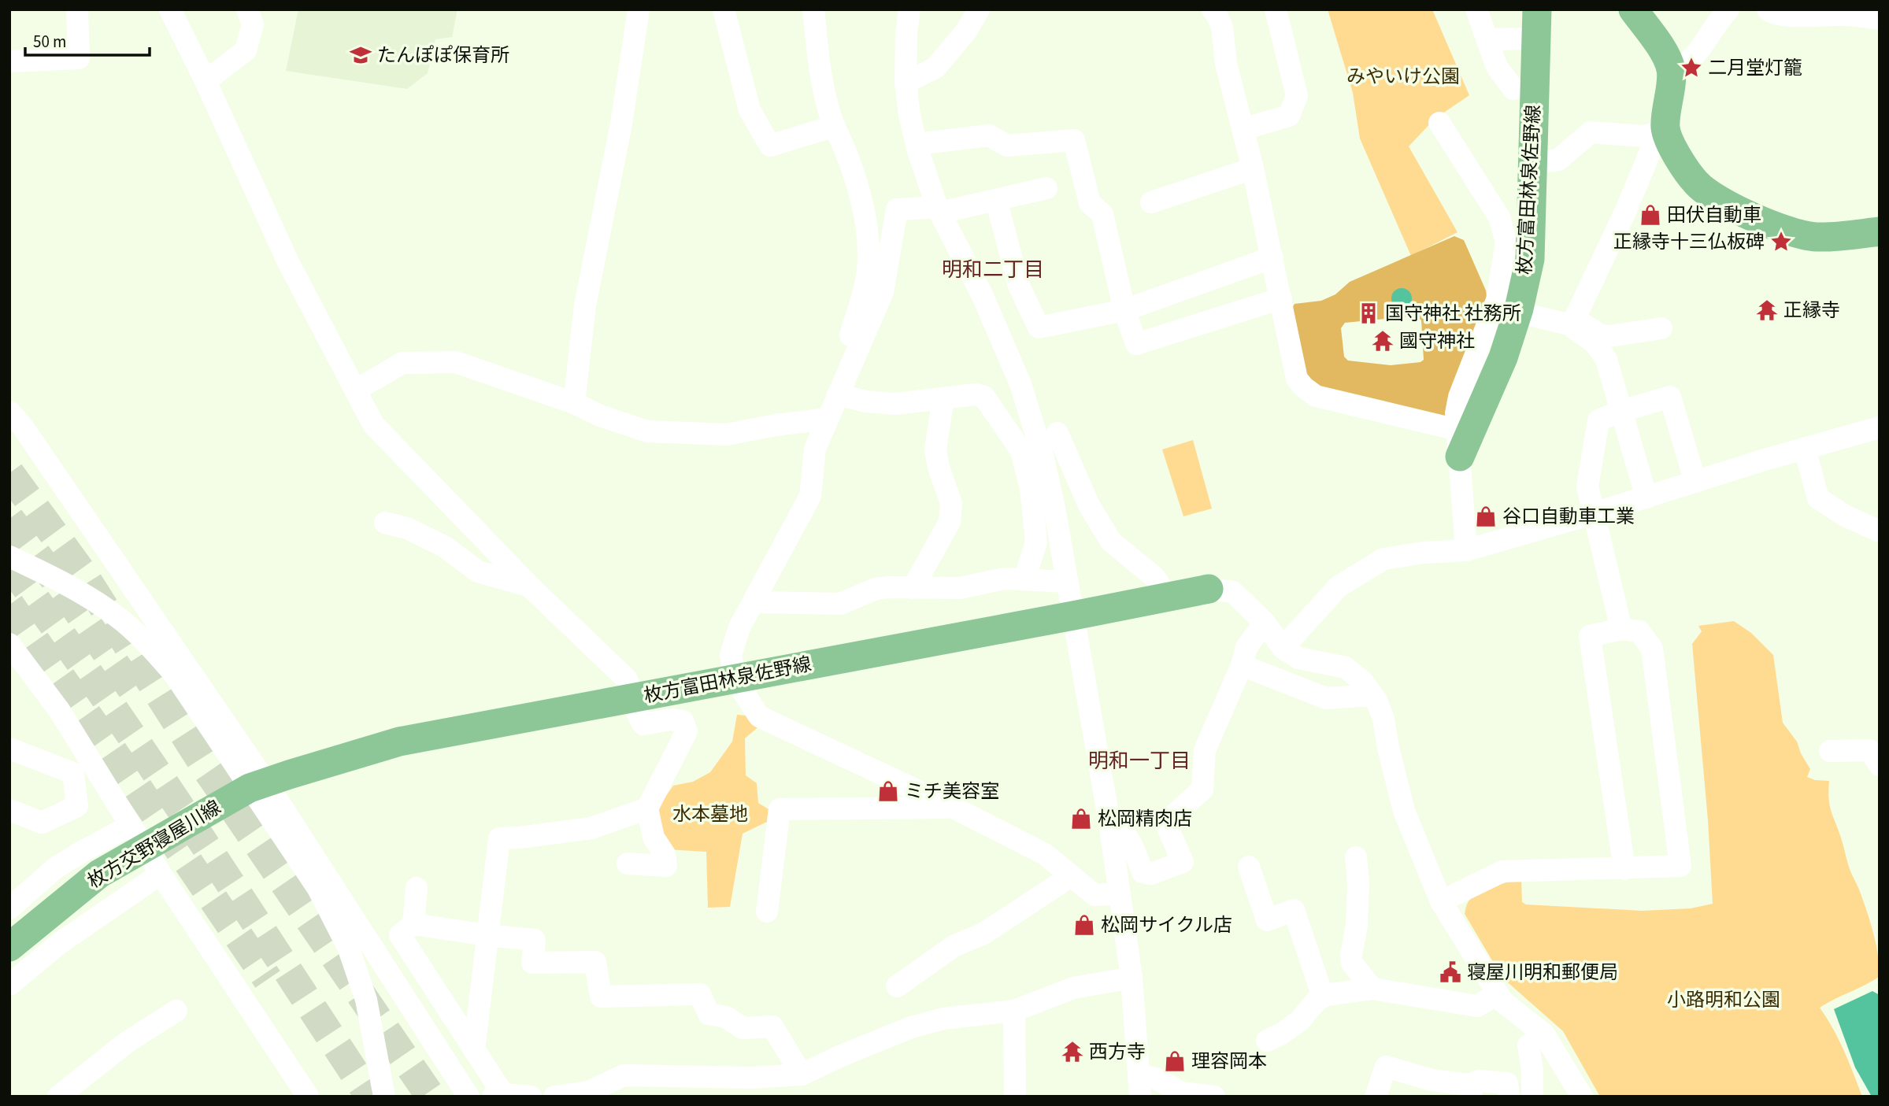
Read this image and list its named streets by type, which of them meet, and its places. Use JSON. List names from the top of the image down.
{
  "streets": {
    "main road": ["枚方富田林泉佐野線", "枚方交野寝屋川線"]
  },
  "crossings": [
    ["枚方富田林泉佐野線", "枚方交野寝屋川線"]
  ],
  "districts": ["明和二丁目", "明和一丁目"],
  "parks": ["みやいけ公園", "水本墓地", "小路明和公園"],
  "places": {
    "school or university": ["たんぽぽ保育所"],
    "place": ["二月堂灯籠", "正縁寺十三仏板碑"],
    "shop": [
      "田伏自動車",
      "谷口自動車工業",
      "ミチ美容室",
      "松岡精肉店",
      "松岡サイクル店",
      "理容岡本"
    ],
    "temple": ["正縁寺", "國守神社", "西方寺"],
    "building": ["国守神社 社務所"],
    "public building": ["寝屋川明和郵便局"]
  },
  "scale_bar": "50 m"
}
